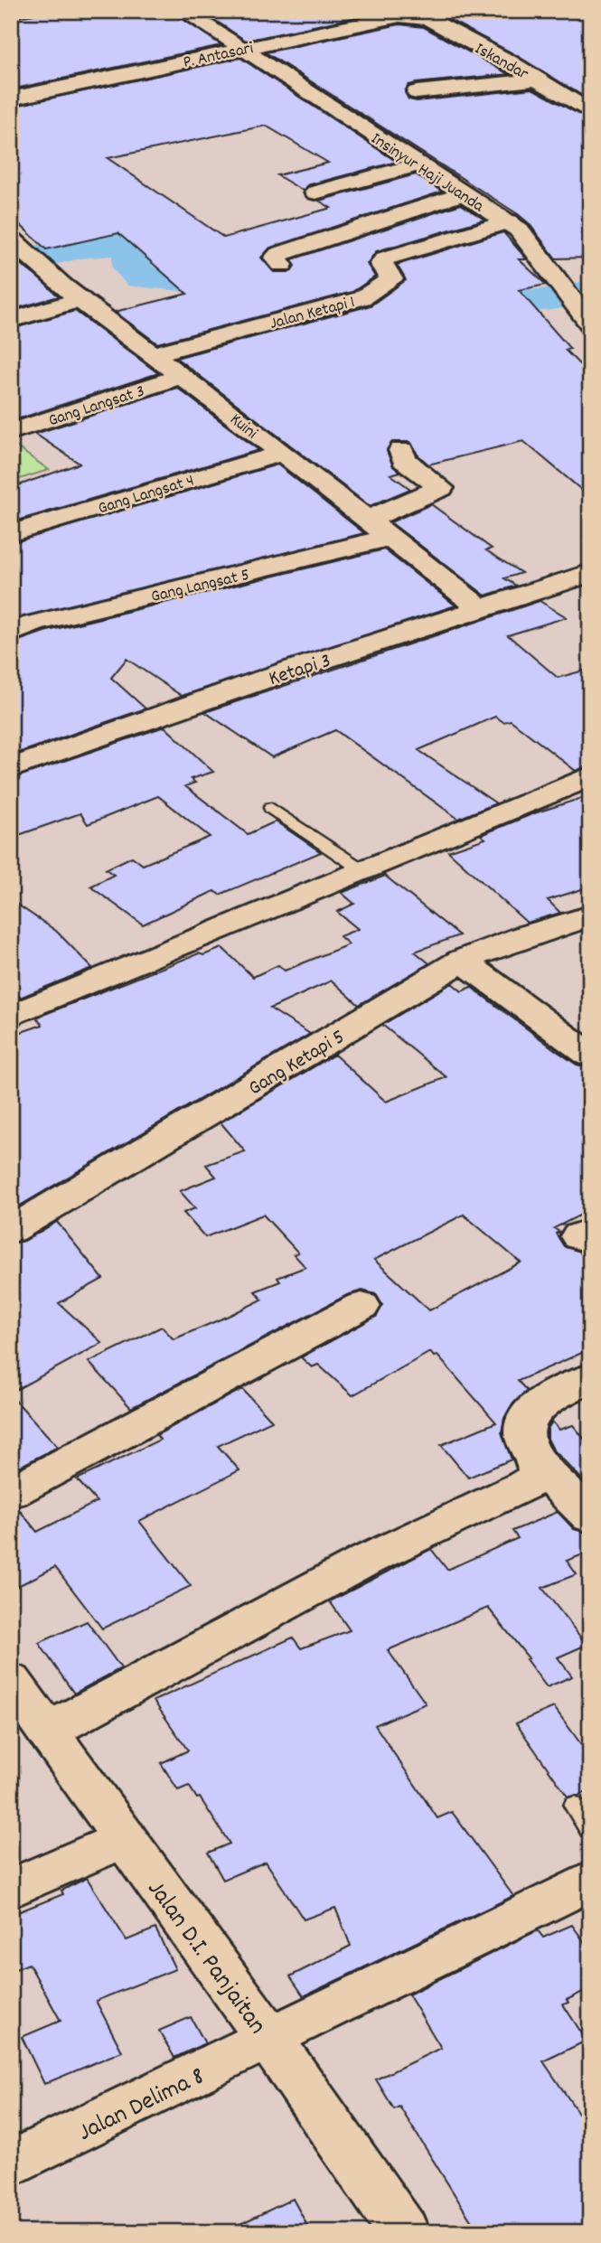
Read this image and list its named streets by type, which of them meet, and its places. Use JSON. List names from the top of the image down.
{
  "streets": {
    "street": [
      "P. Antasari",
      "Iskandar",
      "Insinyur Haji Juanda",
      "Jalan Ketapi 1",
      "Gang Langsat 3",
      "Kuini",
      "Gang Langsat 4",
      "Gang Langsat 5",
      "Ketapi 3",
      "Gang Ketapi 5",
      "Jalan D.I. Panjaitan",
      "Jalan Delima 8"
    ]
  },
  "crossings": [
    ["P. Antasari", "Iskandar"],
    ["P. Antasari", "Insinyur Haji Juanda"],
    ["Insinyur Haji Juanda", "Jalan Ketapi 1"],
    ["Jalan Ketapi 1", "Kuini"],
    ["Gang Langsat 3", "Kuini"],
    ["Kuini", "Gang Langsat 4"],
    ["Kuini", "Gang Langsat 5"],
    ["Kuini", "Ketapi 3"],
    ["Jalan D.I. Panjaitan", "Jalan Delima 8"]
  ]
}
